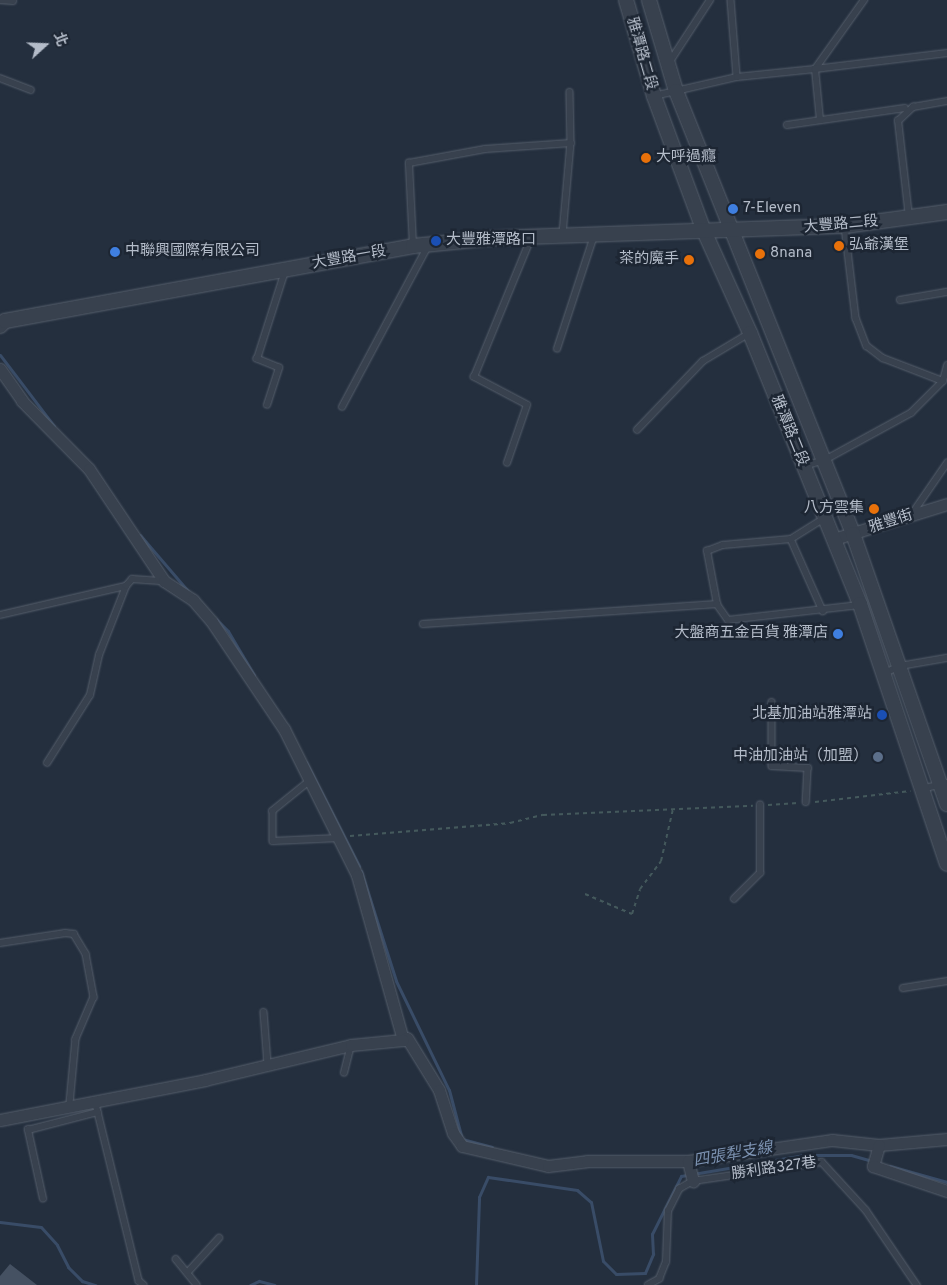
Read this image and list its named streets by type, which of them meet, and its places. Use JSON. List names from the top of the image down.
{
  "streets": {
    "street": [
      "雅潭路二段",
      "大豐路二段",
      "大豐路一段",
      "雅豐街"
    ],
    "lane": ["勝利路327巷"]
  },
  "crossings": [
    ["雅潭路二段", "大豐路二段"],
    ["雅潭路二段", "大豐路一段"],
    ["雅潭路二段", "雅豐街"],
    ["大豐路二段", "大豐路一段"]
  ],
  "water": ["四張犁支線"],
  "places": [
    "大呼過癮",
    "7-Eleven",
    "大豐雅潭路口",
    "弘爺漢堡",
    "中聯興國際有限公司",
    "8nana",
    "茶的魔手",
    "八方雲集",
    "大盤商五金百貨 雅潭店",
    "北基加油站雅潭站",
    "中油加油站（加盟）"
  ],
  "north": "right"
}
